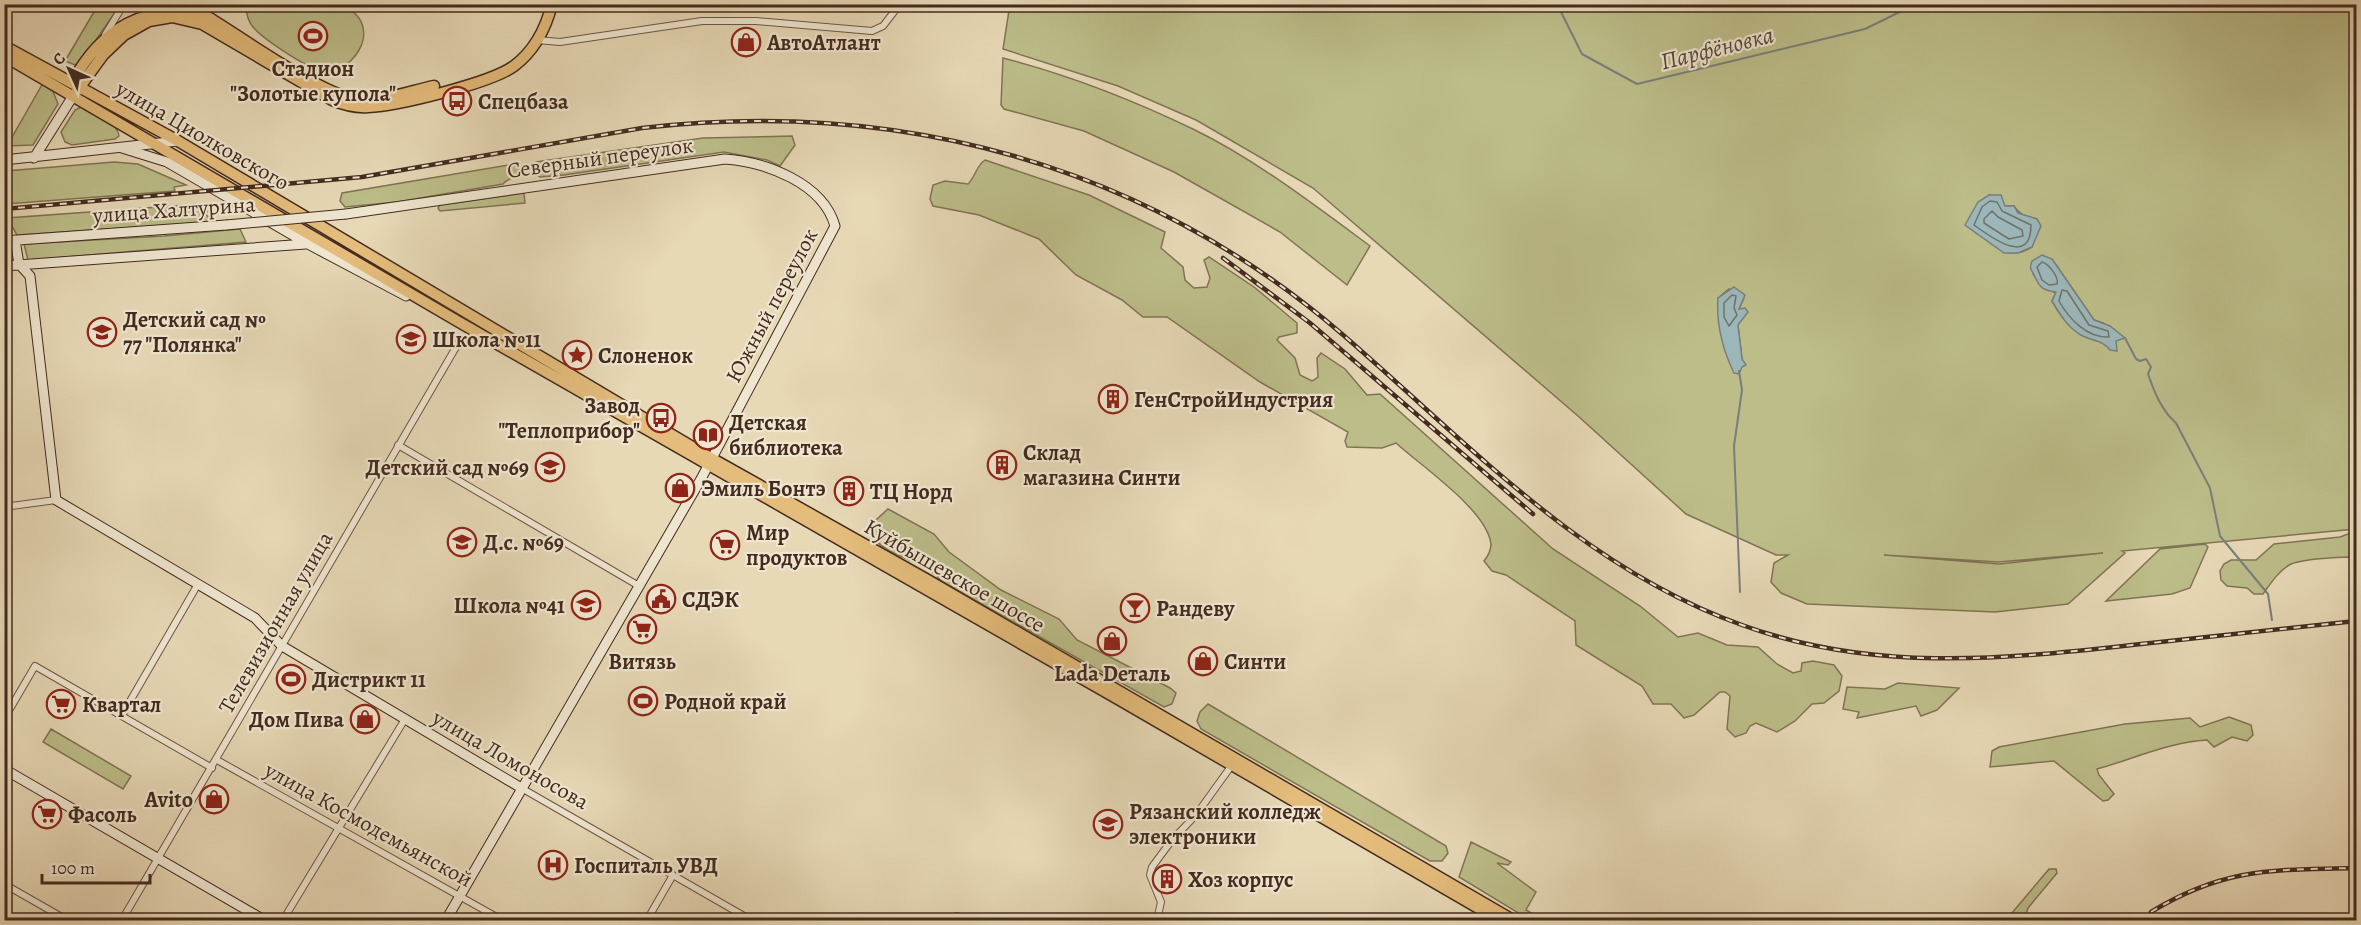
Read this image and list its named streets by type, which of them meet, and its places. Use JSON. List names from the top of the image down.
{
  "streets": {
    "main road": ["улица Циолковского", "Куйбышевское шоссе"],
    "street": [
      "Северный переулок",
      "улица Халтурина",
      "Южный переулок",
      "Телевизионная улица",
      "улица Ломоносова",
      "улица Космодемьянской"
    ]
  },
  "crossings": [
    ["улица Циолковского", "Куйбышевское шоссе"],
    ["Северный переулок", "улица Халтурина"],
    ["Северный переулок", "Южный переулок"],
    ["улица Халтурина", "Куйбышевское шоссе"],
    ["Южный переулок", "Куйбышевское шоссе"],
    ["Южный переулок", "улица Ломоносова"],
    ["Южный переулок", "улица Космодемьянской"],
    ["Телевизионная улица", "улица Ломоносова"],
    ["Телевизионная улица", "улица Космодемьянской"]
  ],
  "water": ["Парфёновка"],
  "places": {
    "sports": ["Стадион \"Золотые купола\"", "Дистрикт 11", "Родной край"],
    "shop": [
      "АвтоАтлант",
      "Эмиль Бонтэ",
      "Lada Dеталь",
      "Синти",
      "Дом Пива",
      "Avito"
    ],
    "bus stop": ["Спецбаза", "Завод \"Теплоприбор\""],
    "school or university": [
      "Детский сад № 77 \"Полянка\"",
      "Школа №11",
      "Детский сад №69",
      "Д.с. №69",
      "Школа №41",
      "Рязанский колледж электроники"
    ],
    "place": ["Слоненок"],
    "building": [
      "ГенСтройИндустрия",
      "Склад магазина Синти",
      "ТЦ Норд",
      "Хоз корпус"
    ],
    "library": ["Детская библиотека"],
    "supermarket": [
      "Мир продуктов",
      "Витязь",
      "Квартал",
      "Фасоль"
    ],
    "public building": ["СДЭК"],
    "bar": ["Рандеву"],
    "hospital": ["Госпиталь УВД"]
  },
  "scale_bar": "100 m",
  "north": "top left"
}
